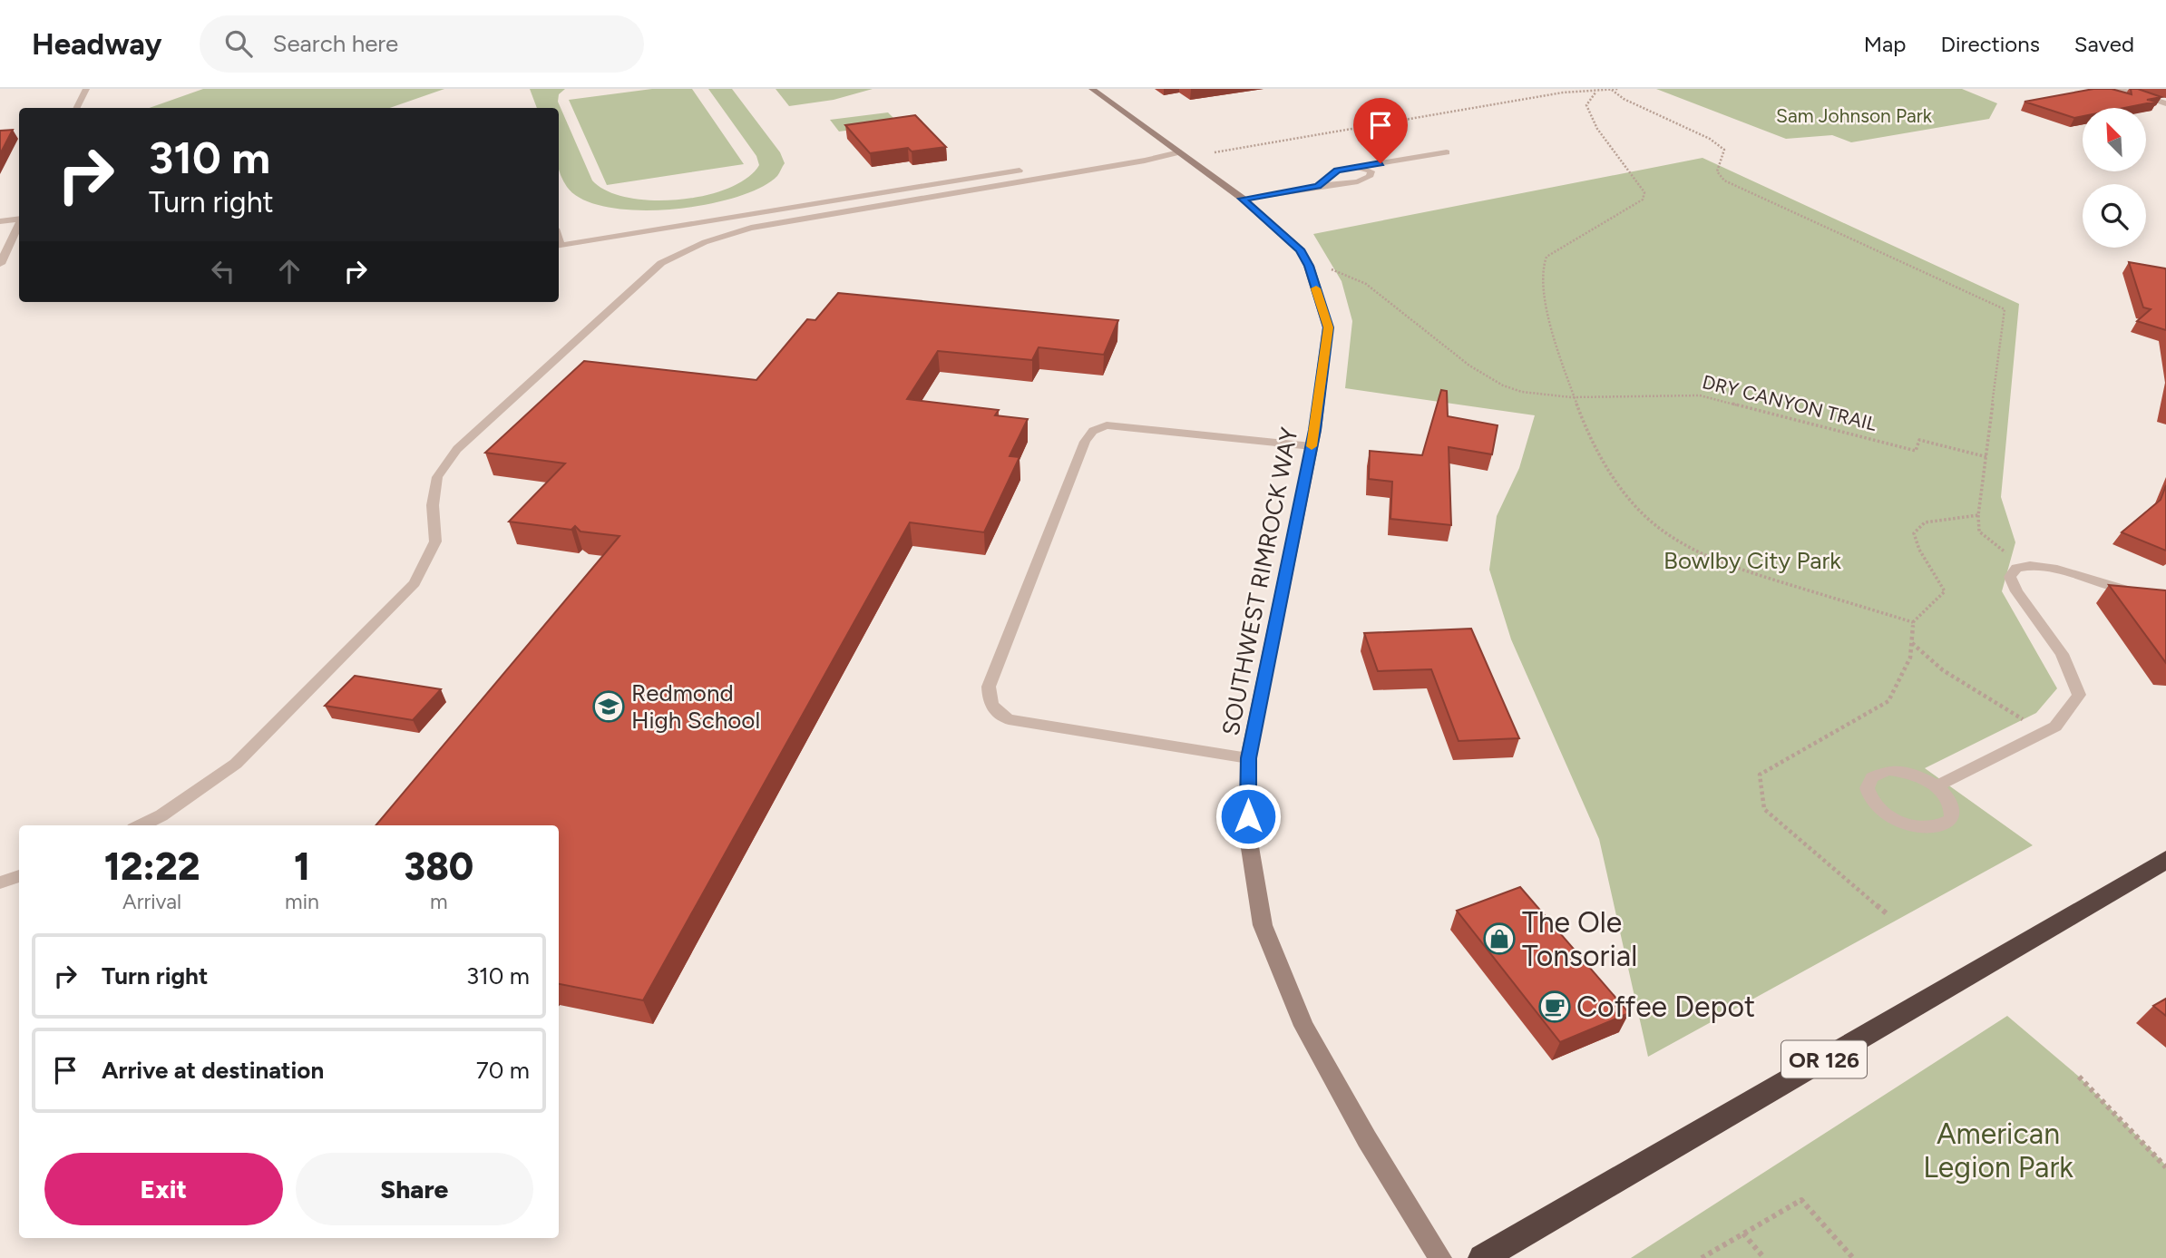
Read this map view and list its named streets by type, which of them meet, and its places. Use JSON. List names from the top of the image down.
{
  "streets": {
    "highway": ["OR 126"],
    "main road": ["SOUTHWEST RIMROCK WAY"],
    "path": ["DRY CANYON TRAIL"]
  },
  "crossings": [
    ["DRY CANYON TRAIL", "SOUTHWEST RIMROCK WAY"]
  ],
  "parks": ["Sam Johnson Park", "Bowlby City Park", "American Legion Park"],
  "places": {
    "school or university": ["Redmond High School"],
    "shop": ["The Ole Tonsorial"],
    "cafe": ["Coffee Depot"]
  },
  "north": "top left",
  "page": {
    "header": "Headway",
    "search": "Search here",
    "nav": ["Map", "Directions", "Saved"],
    "turn": ["310 m", "Turn right"],
    "eta": [
      "12:22",
      "Arrival",
      "1",
      "min",
      "380",
      "m"
    ],
    "list": [
      {
        "name": "Turn right",
        "value": "310 m"
      },
      {
        "name": "Arrive at destination",
        "value": "70 m"
      }
    ],
    "buttons": ["Exit", "Share"]
  }
}
